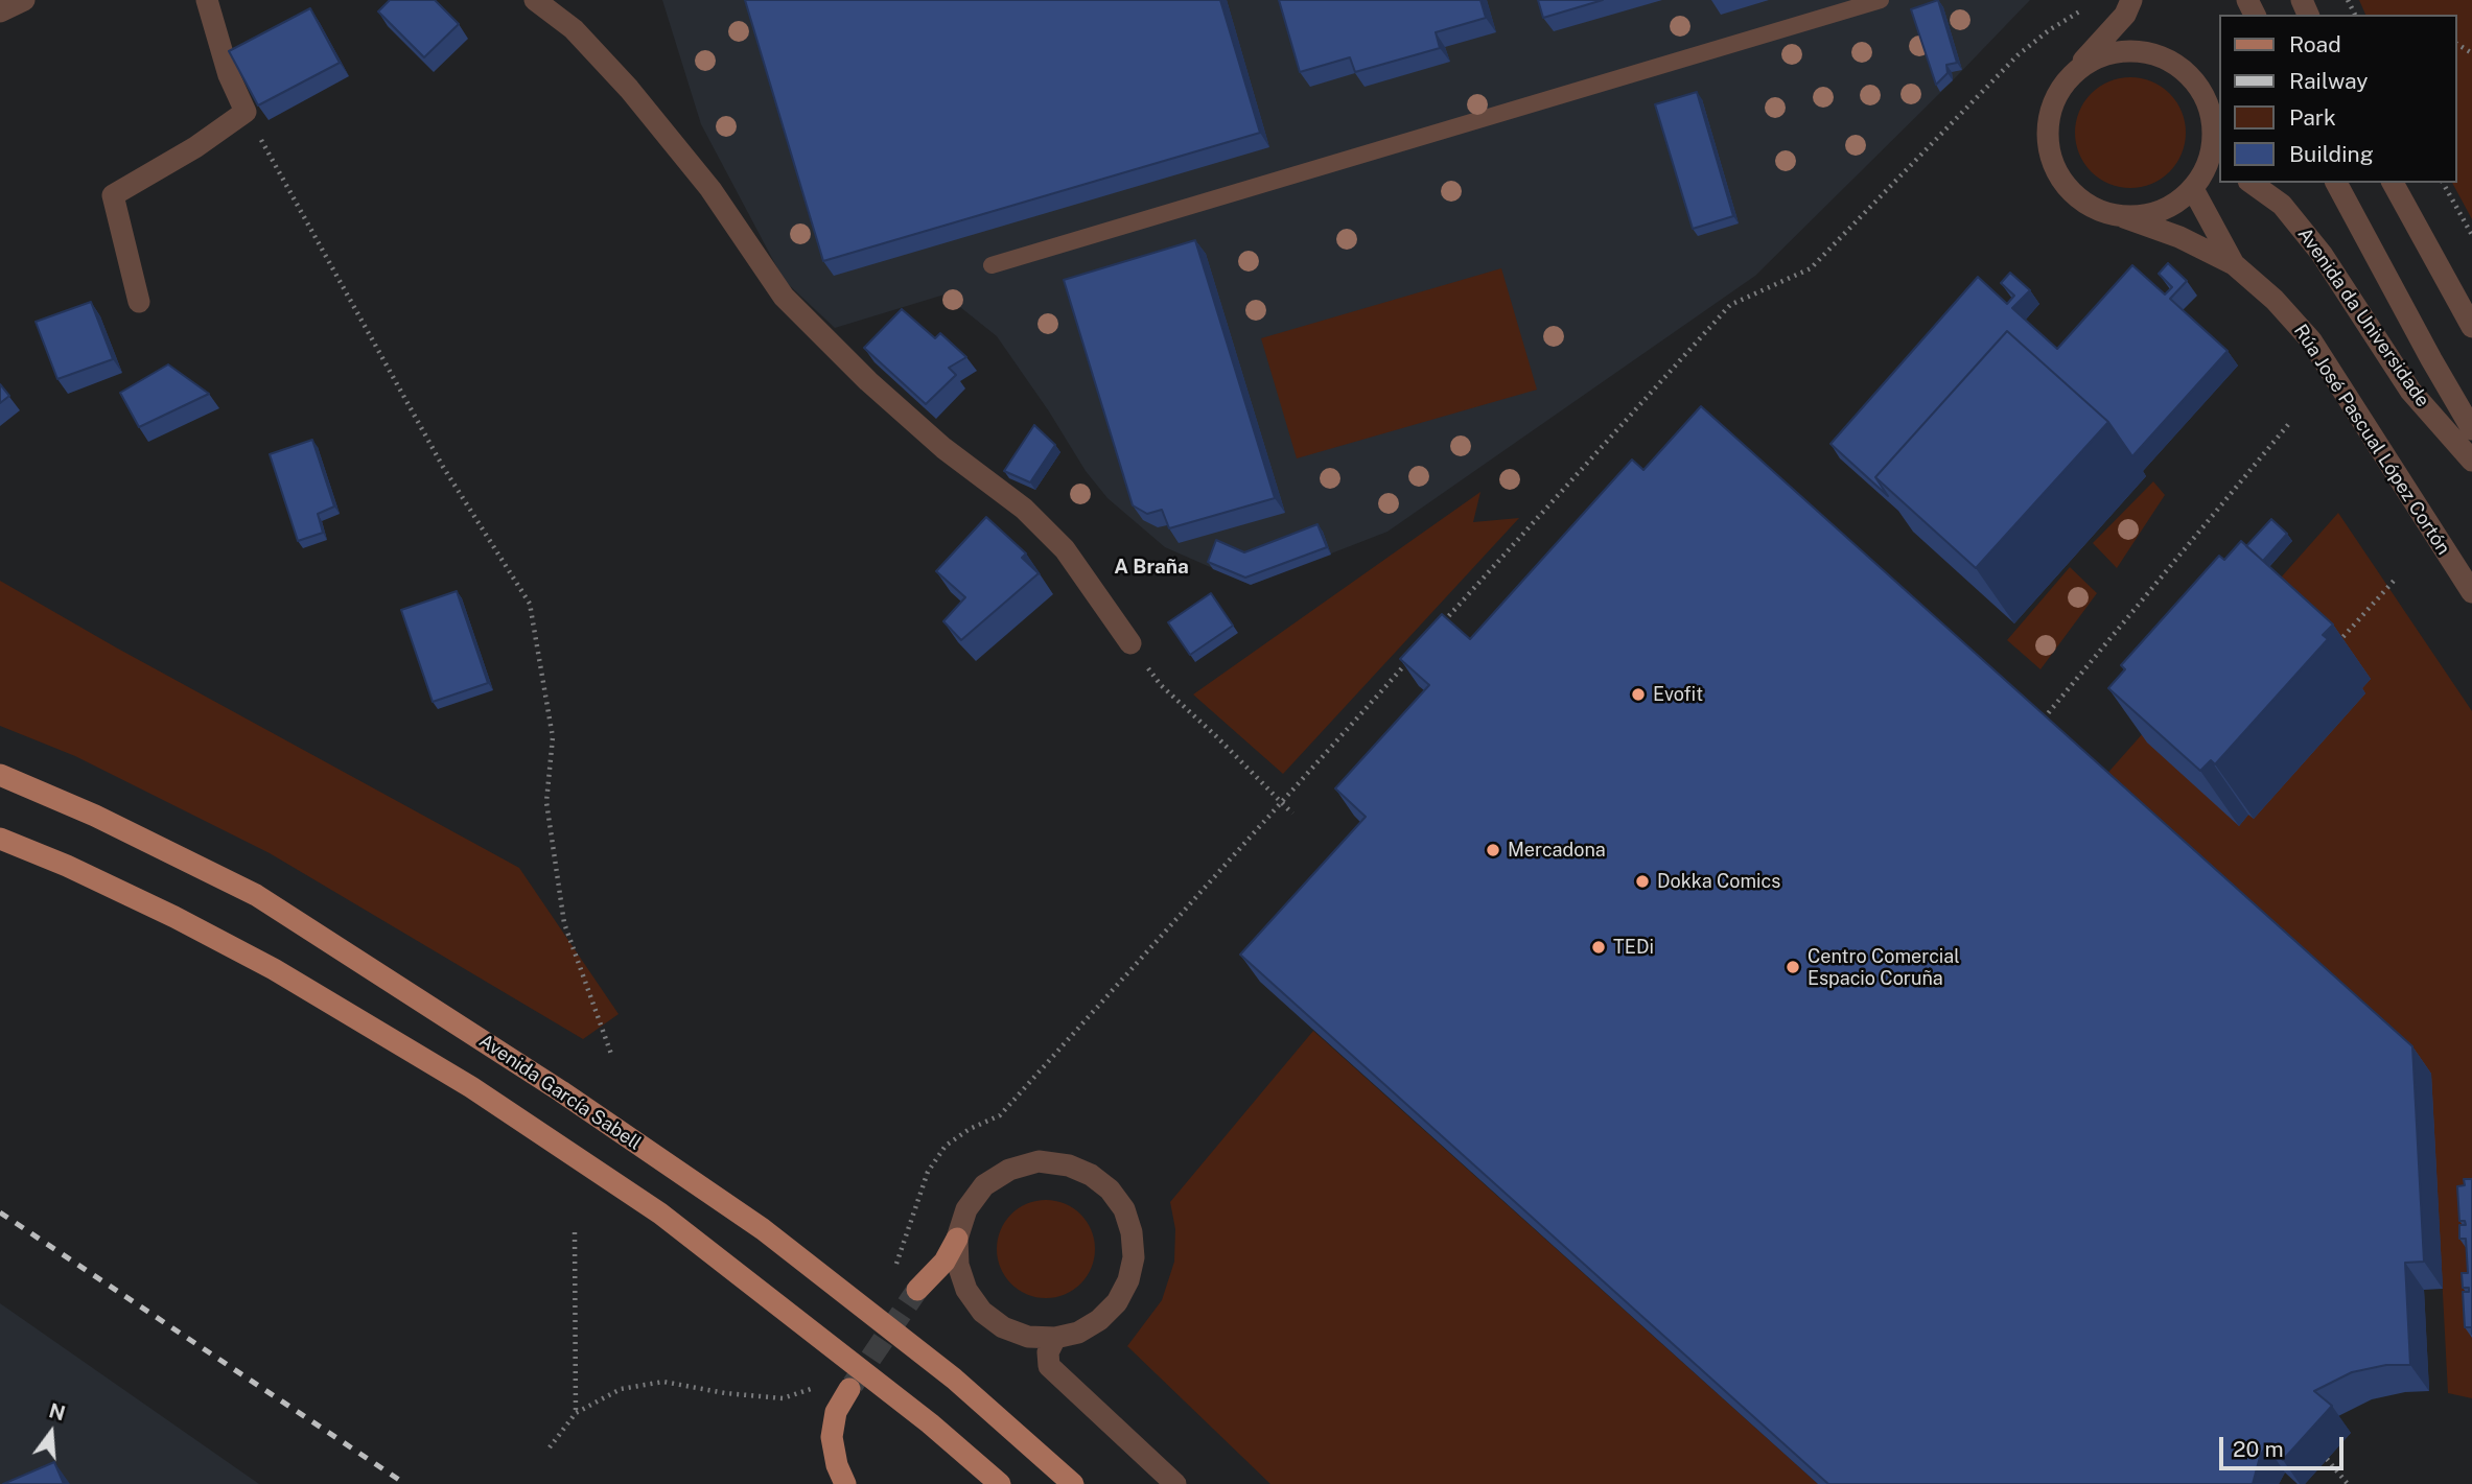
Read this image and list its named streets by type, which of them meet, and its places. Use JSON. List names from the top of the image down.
{
  "streets": {
    "main road": ["Avenida García Sabell"],
    "street": ["Avenida da Universidade", "Rúa José Pascual López Cortón"]
  },
  "districts": ["A Braña"],
  "places": [
    "Evofit",
    "Mercadona",
    "Dokka Comics",
    "TEDi",
    "Centro Comercial Espacio Coruña"
  ],
  "legend": [
    "Road",
    "Railway",
    "Park",
    "Building"
  ],
  "scale_bar": "20 m",
  "north": "top"
}
